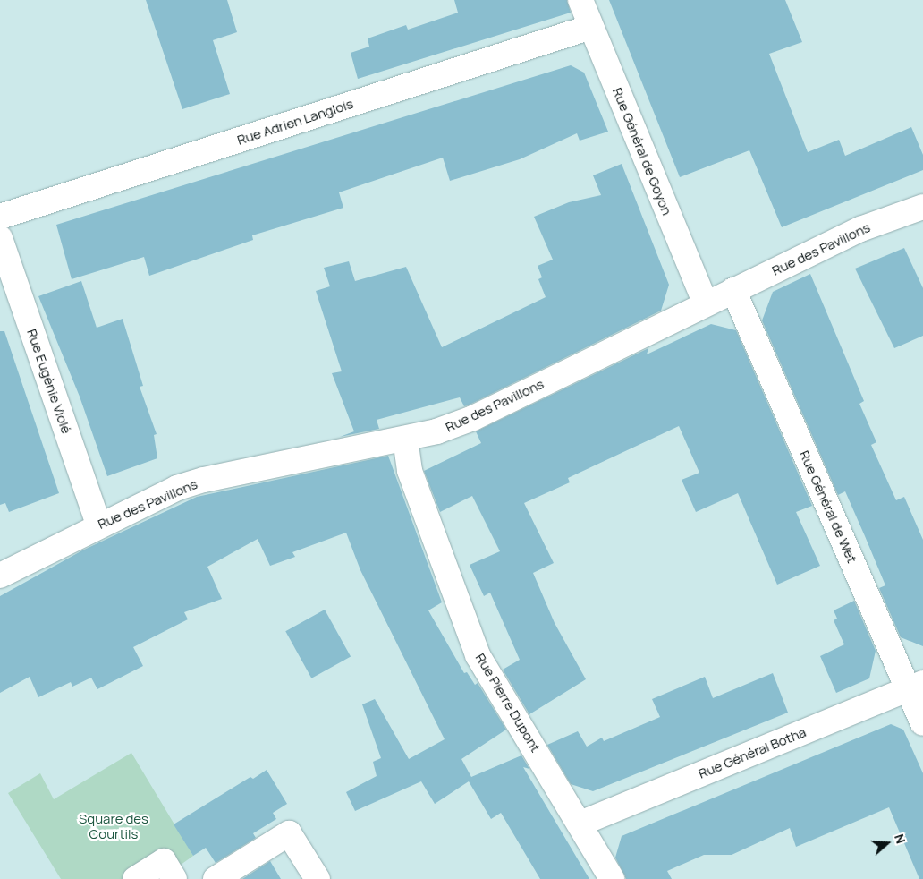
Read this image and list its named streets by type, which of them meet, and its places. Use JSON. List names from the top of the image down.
{
  "streets": {
    "street": [
      "Rue Adrien Langlois",
      "Rue Général de Goyon",
      "Rue des Pavillons",
      "Rue Eugènie Violé",
      "Rue Général de Wet",
      "Rue Pierre Dupont",
      "Rue Général Botha"
    ]
  },
  "crossings": [
    ["Rue Adrien Langlois", "Rue Général de Goyon"],
    ["Rue Général de Goyon", "Rue des Pavillons"],
    ["Rue des Pavillons", "Rue Eugènie Violé"],
    ["Rue des Pavillons", "Rue Général de Wet"],
    ["Rue des Pavillons", "Rue Pierre Dupont"],
    ["Rue Général de Wet", "Rue Général Botha"],
    ["Rue Pierre Dupont", "Rue Général Botha"]
  ],
  "parks": ["Square des Courtils"],
  "north": "right"
}
